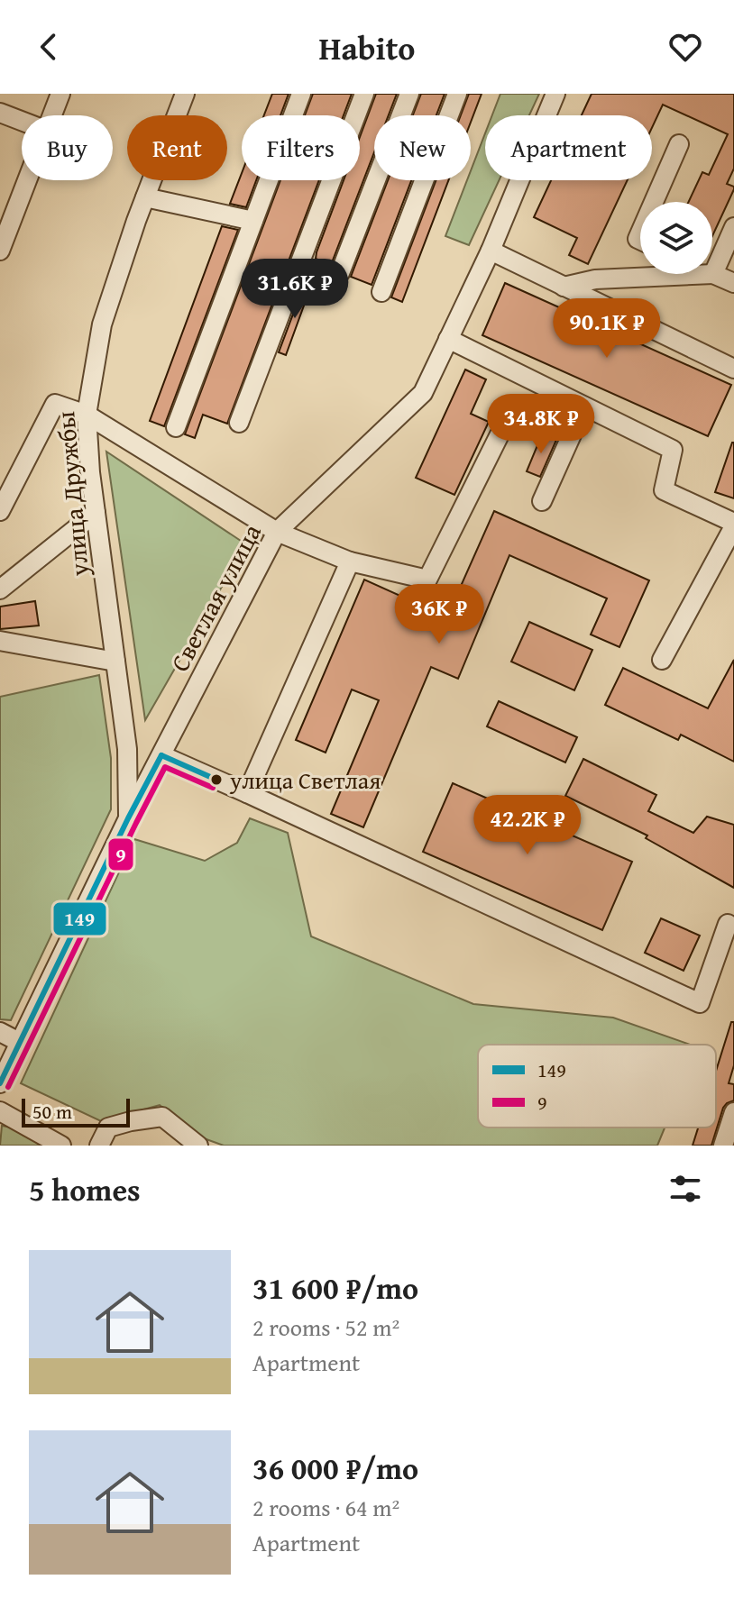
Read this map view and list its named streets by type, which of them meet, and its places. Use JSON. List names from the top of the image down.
{
  "streets": {
    "street": ["улица Дружбы", "Светлая улица"]
  },
  "crossings": [
    ["улица Дружбы", "Светлая улица"]
  ],
  "places": ["улица Светлая"],
  "lines": ["transit line 149", "transit line 9"],
  "legend": ["149", "9"],
  "scale_bar": "50 m",
  "page": {
    "header": "Habito",
    "chip": [
      "Buy",
      "Rent",
      "Filters",
      "New",
      "Apartment"
    ],
    "price": [
      "31.6K ₽",
      "90.1K ₽",
      "34.8K ₽",
      "36K ₽",
      "42.2K ₽"
    ],
    "scale": "50 m",
    "heading": "5 homes",
    "list": [
      {
        "name": "31 600 ₽/mo",
        "note": "2 rooms · 52 m² · Apartment"
      },
      {
        "name": "36 000 ₽/mo",
        "note": "2 rooms · 64 m² · Apartment"
      }
    ]
  }
}
